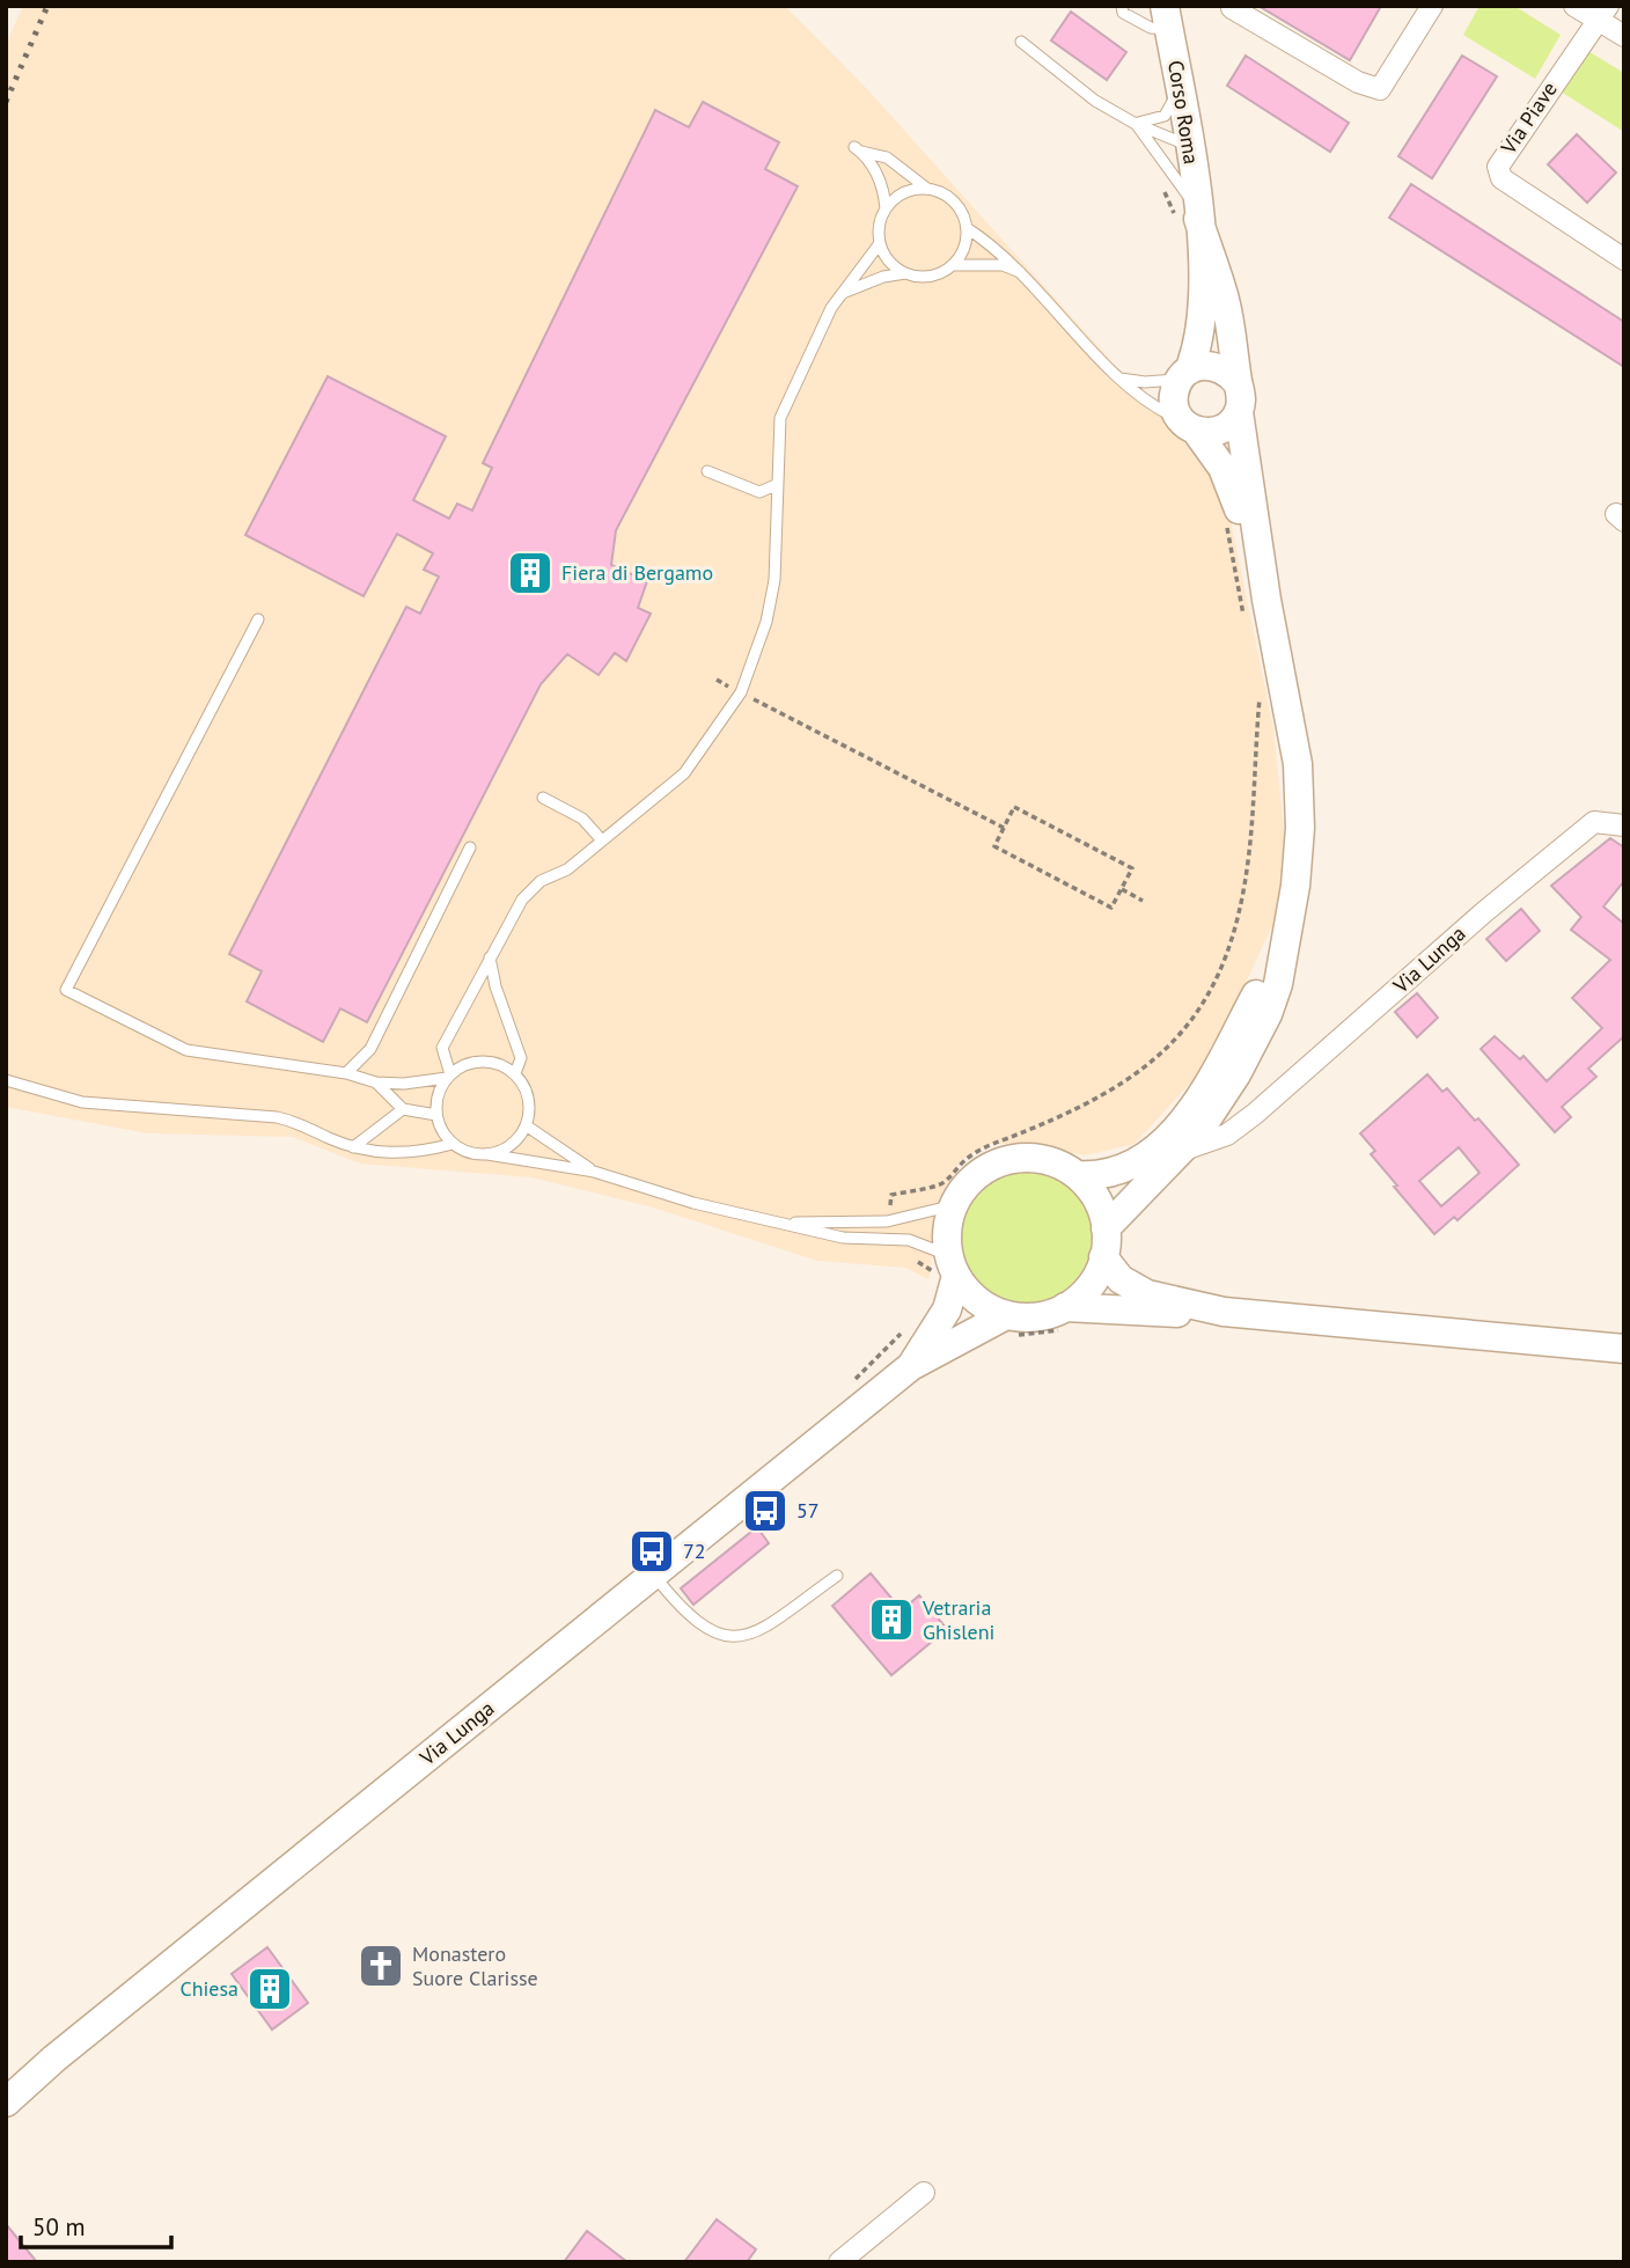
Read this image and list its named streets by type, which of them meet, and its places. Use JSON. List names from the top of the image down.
{
  "streets": {
    "street": ["Corso Roma", "Via Piave", "Via Lunga"]
  },
  "crossings": [
    ["Corso Roma", "Via Lunga"]
  ],
  "places": {
    "building": ["Fiera di Bergamo", "Vetraria Ghisleni", "Chiesa"],
    "bus stop": ["57", "72"],
    "church": ["Monastero Suore Clarisse"]
  },
  "scale_bar": "50 m"
}
